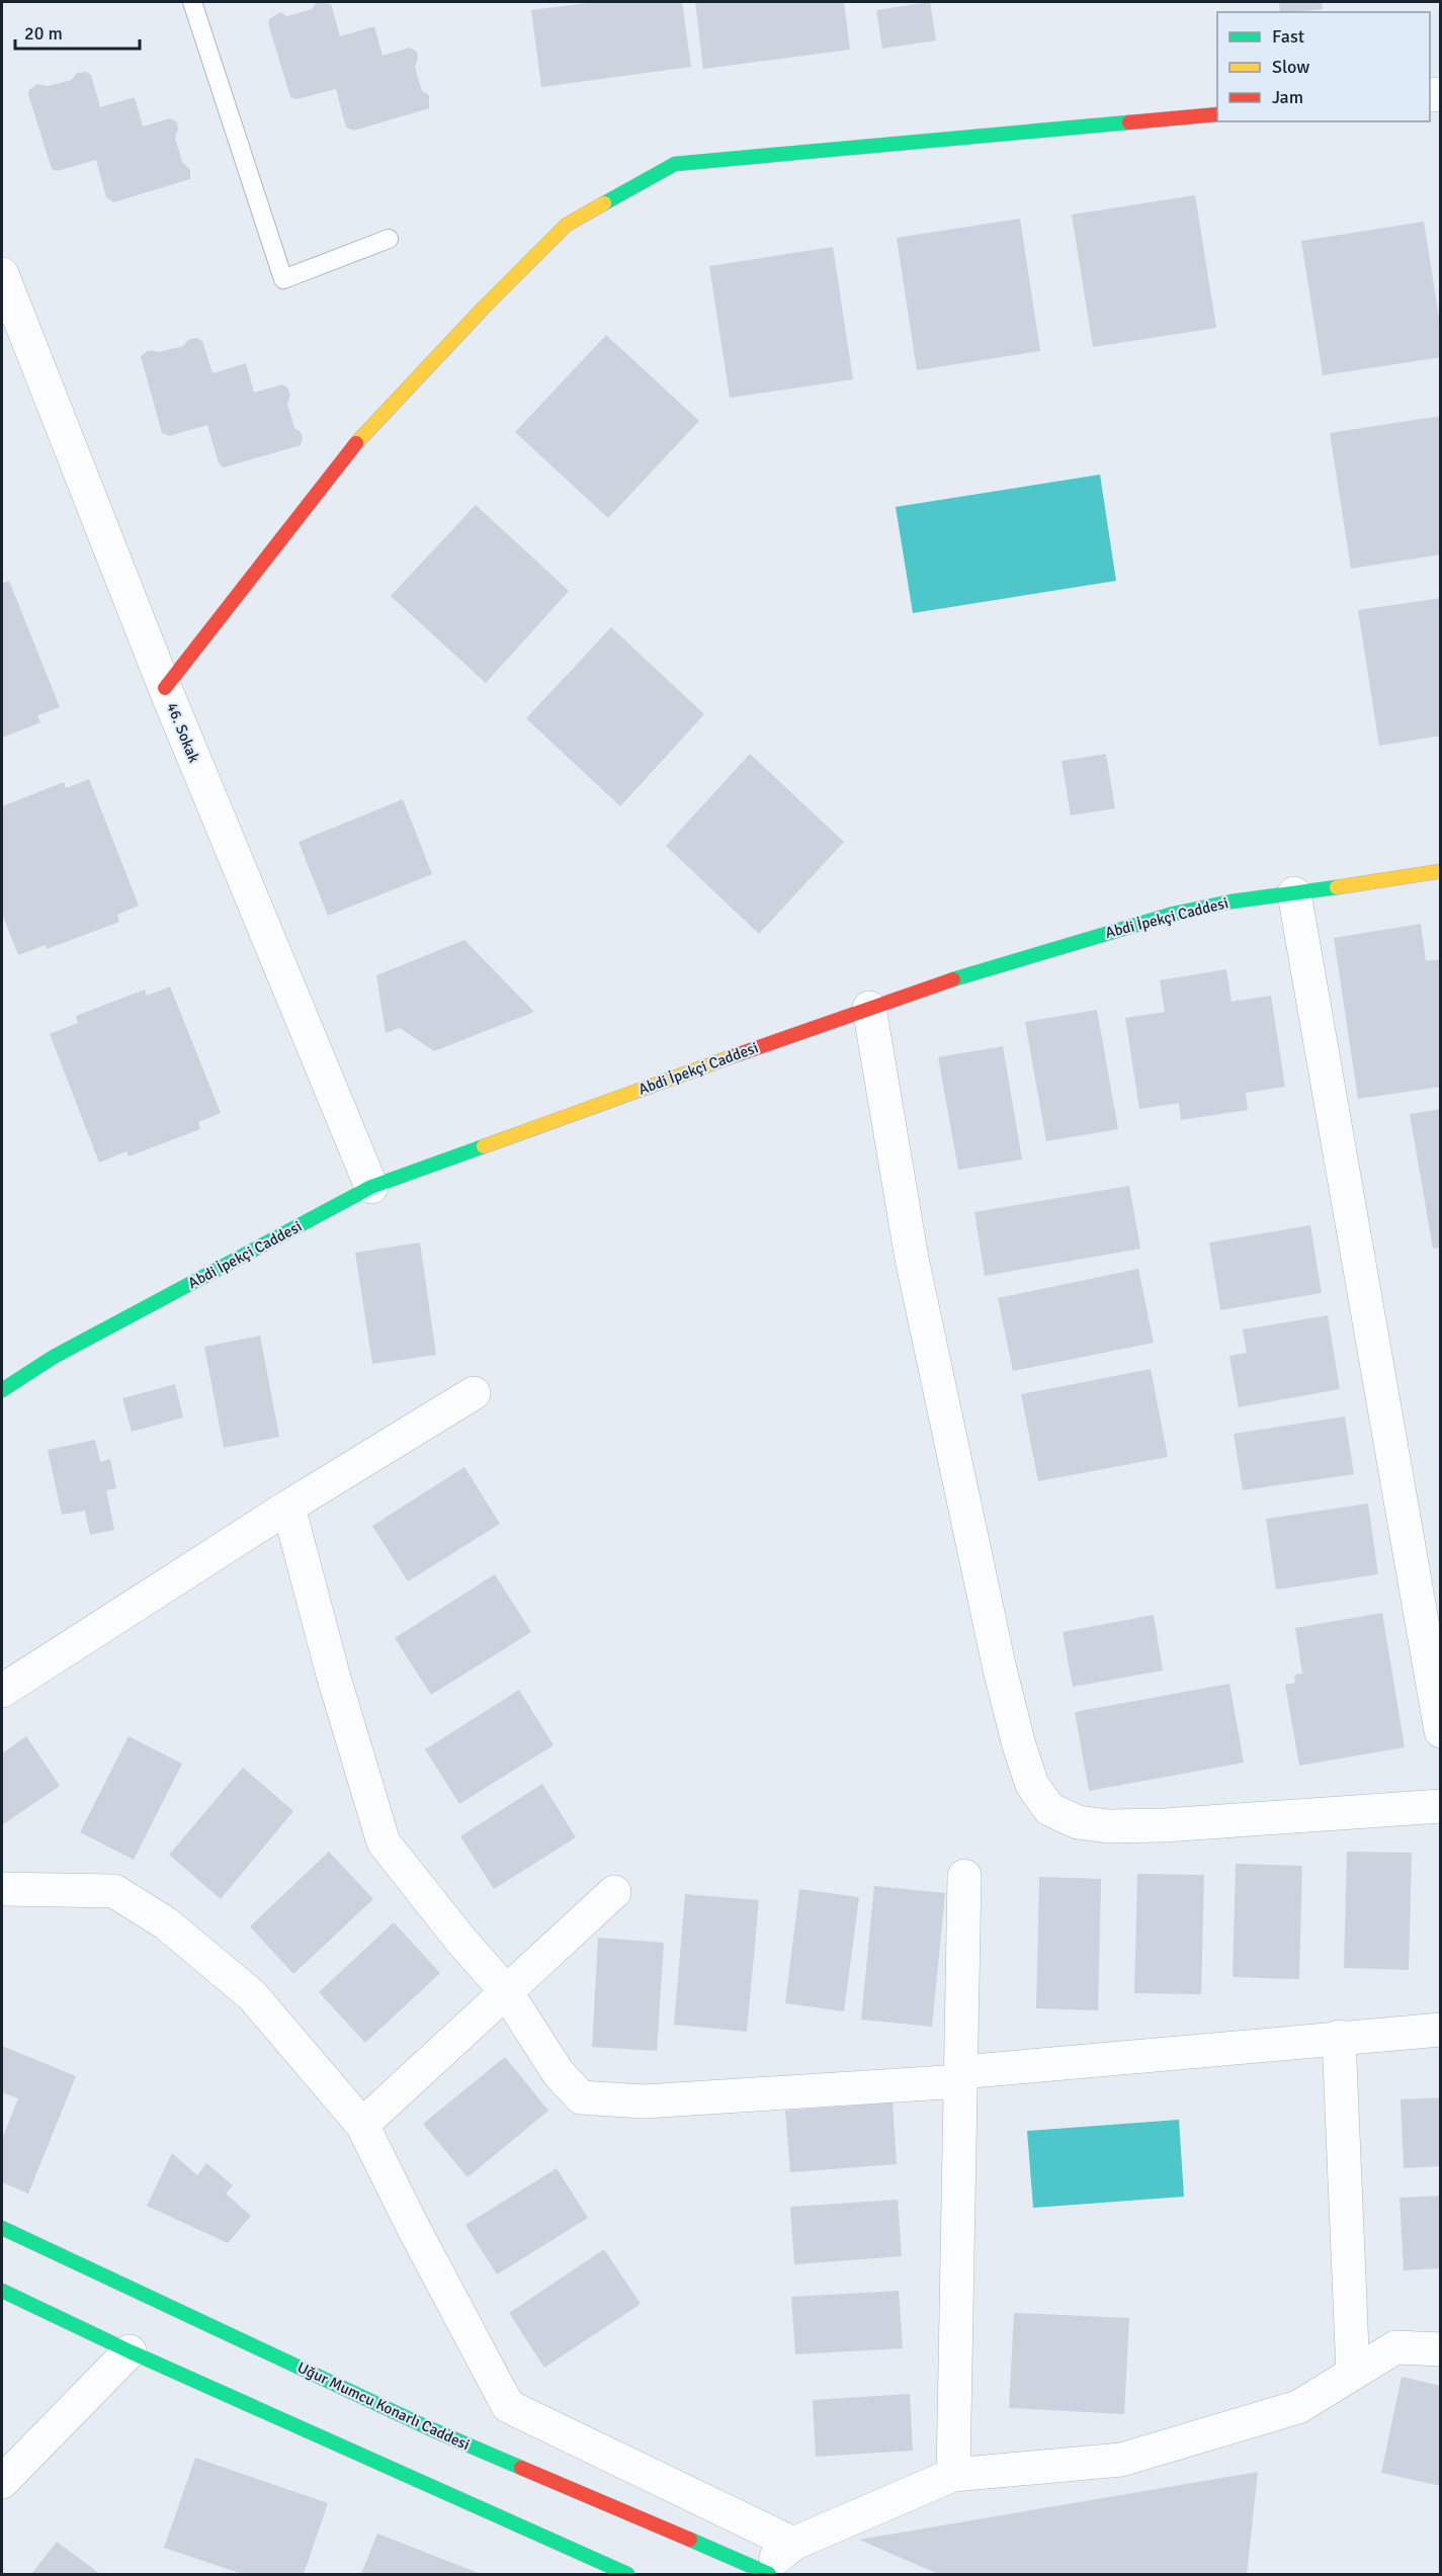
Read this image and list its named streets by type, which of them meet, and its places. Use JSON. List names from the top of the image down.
{
  "streets": {
    "street": ["46. Sokak", "Abdi İpekçi Caddesi", "Uğur Mumcu Konarlı Caddesi"]
  },
  "crossings": [
    ["46. Sokak", "Abdi İpekçi Caddesi"]
  ],
  "legend": ["Fast", "Slow", "Jam"],
  "scale_bar": "20 m"
}
